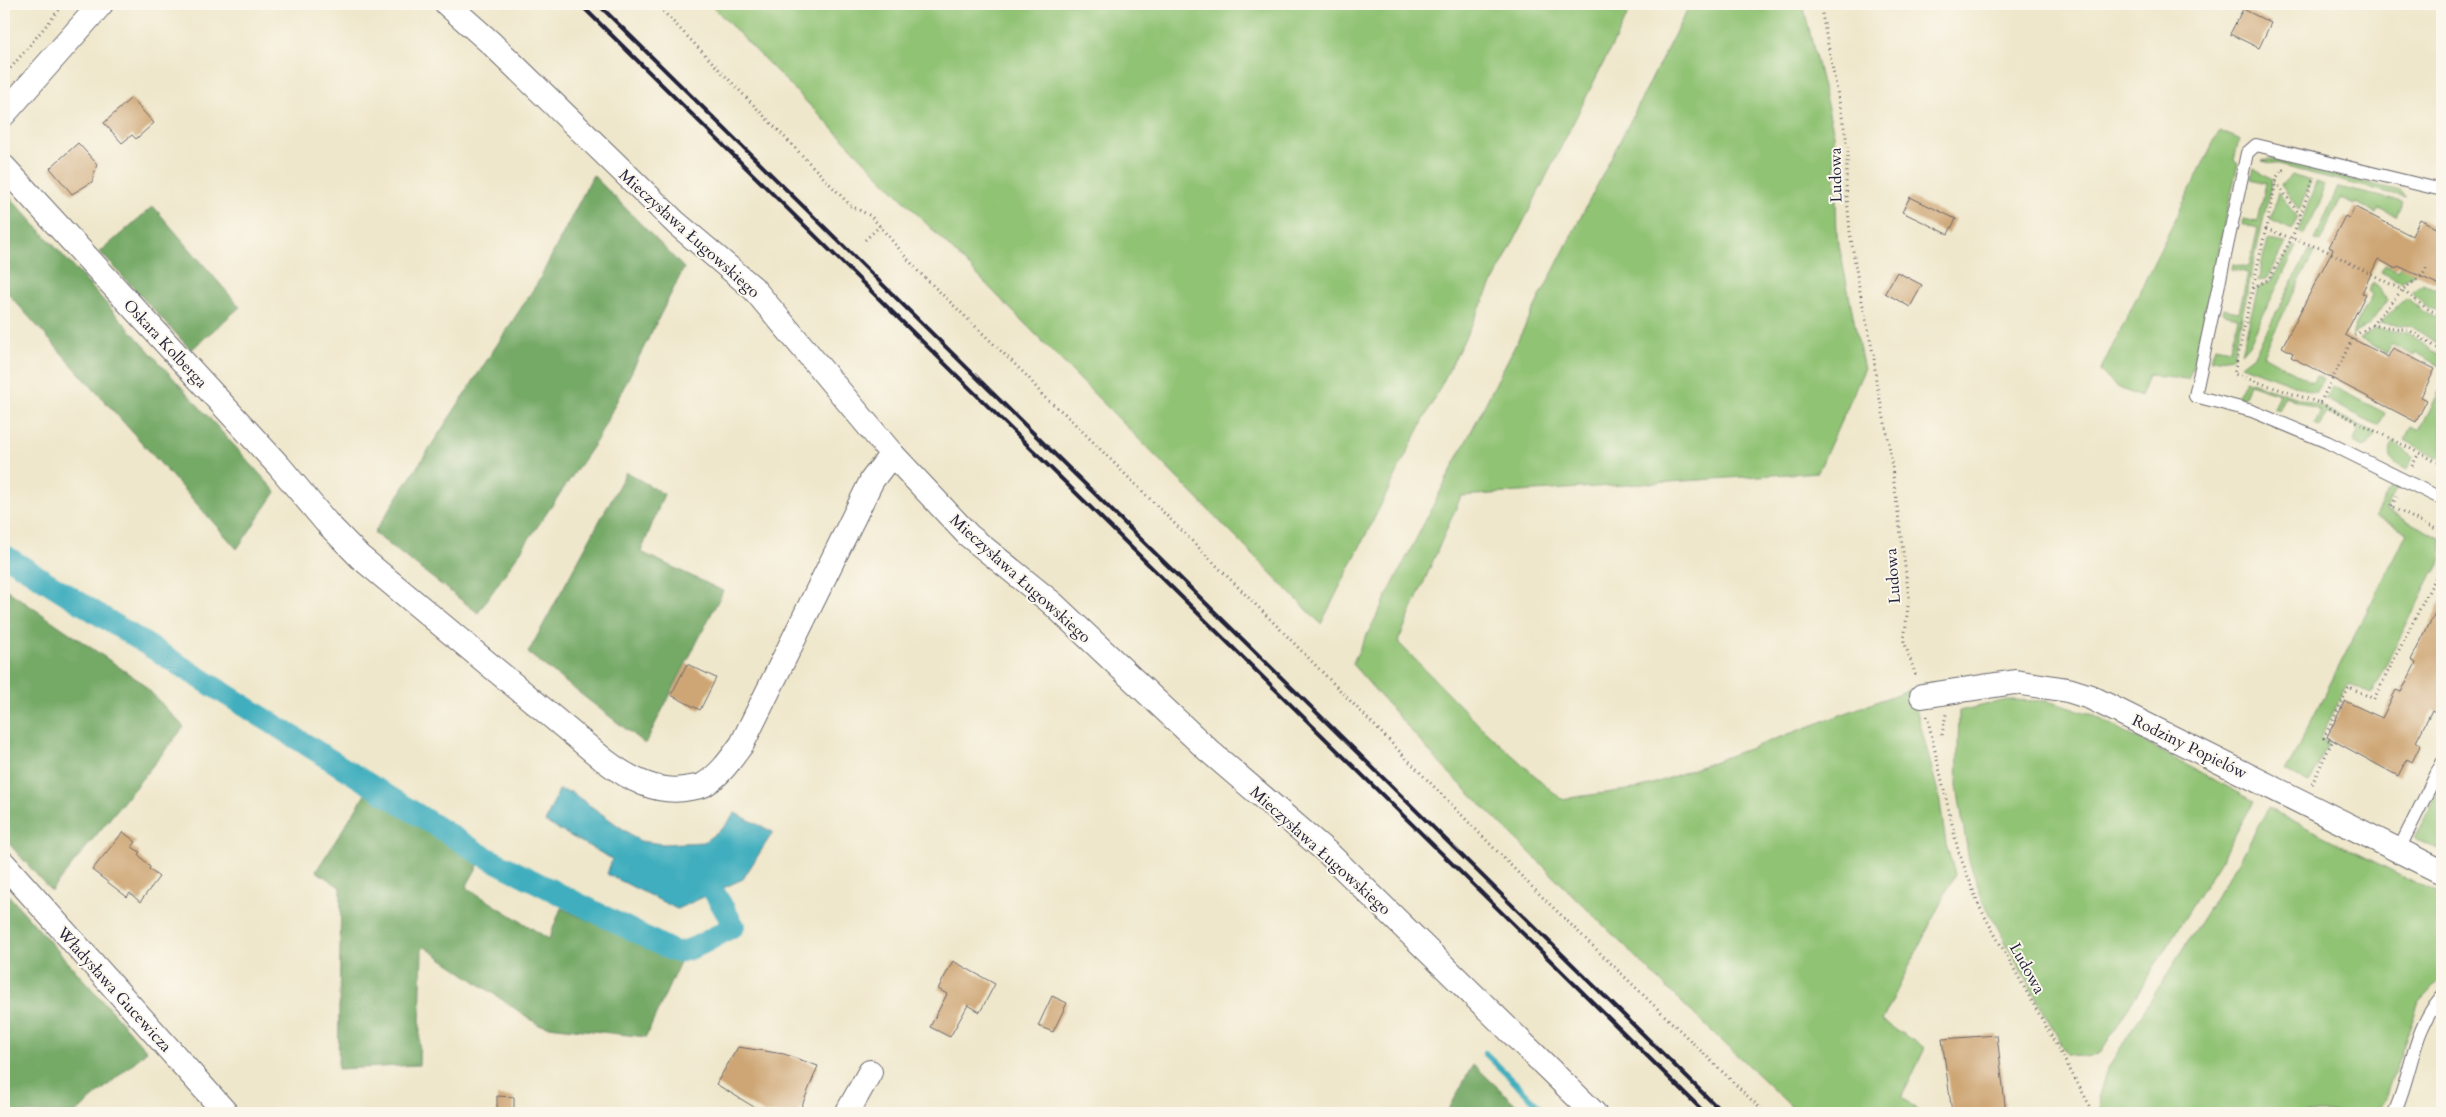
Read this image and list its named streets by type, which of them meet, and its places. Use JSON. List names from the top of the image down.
{
  "streets": {
    "street": [
      "Mieczysława Ługowskiego",
      "Oskara Kolberga",
      "Rodziny Popielów",
      "Władysława Gucewicza"
    ],
    "path": ["Ludowa"]
  },
  "crossings": [
    ["Ludowa", "Rodziny Popielów"],
    ["Mieczysława Ługowskiego", "Oskara Kolberga"]
  ]
}
